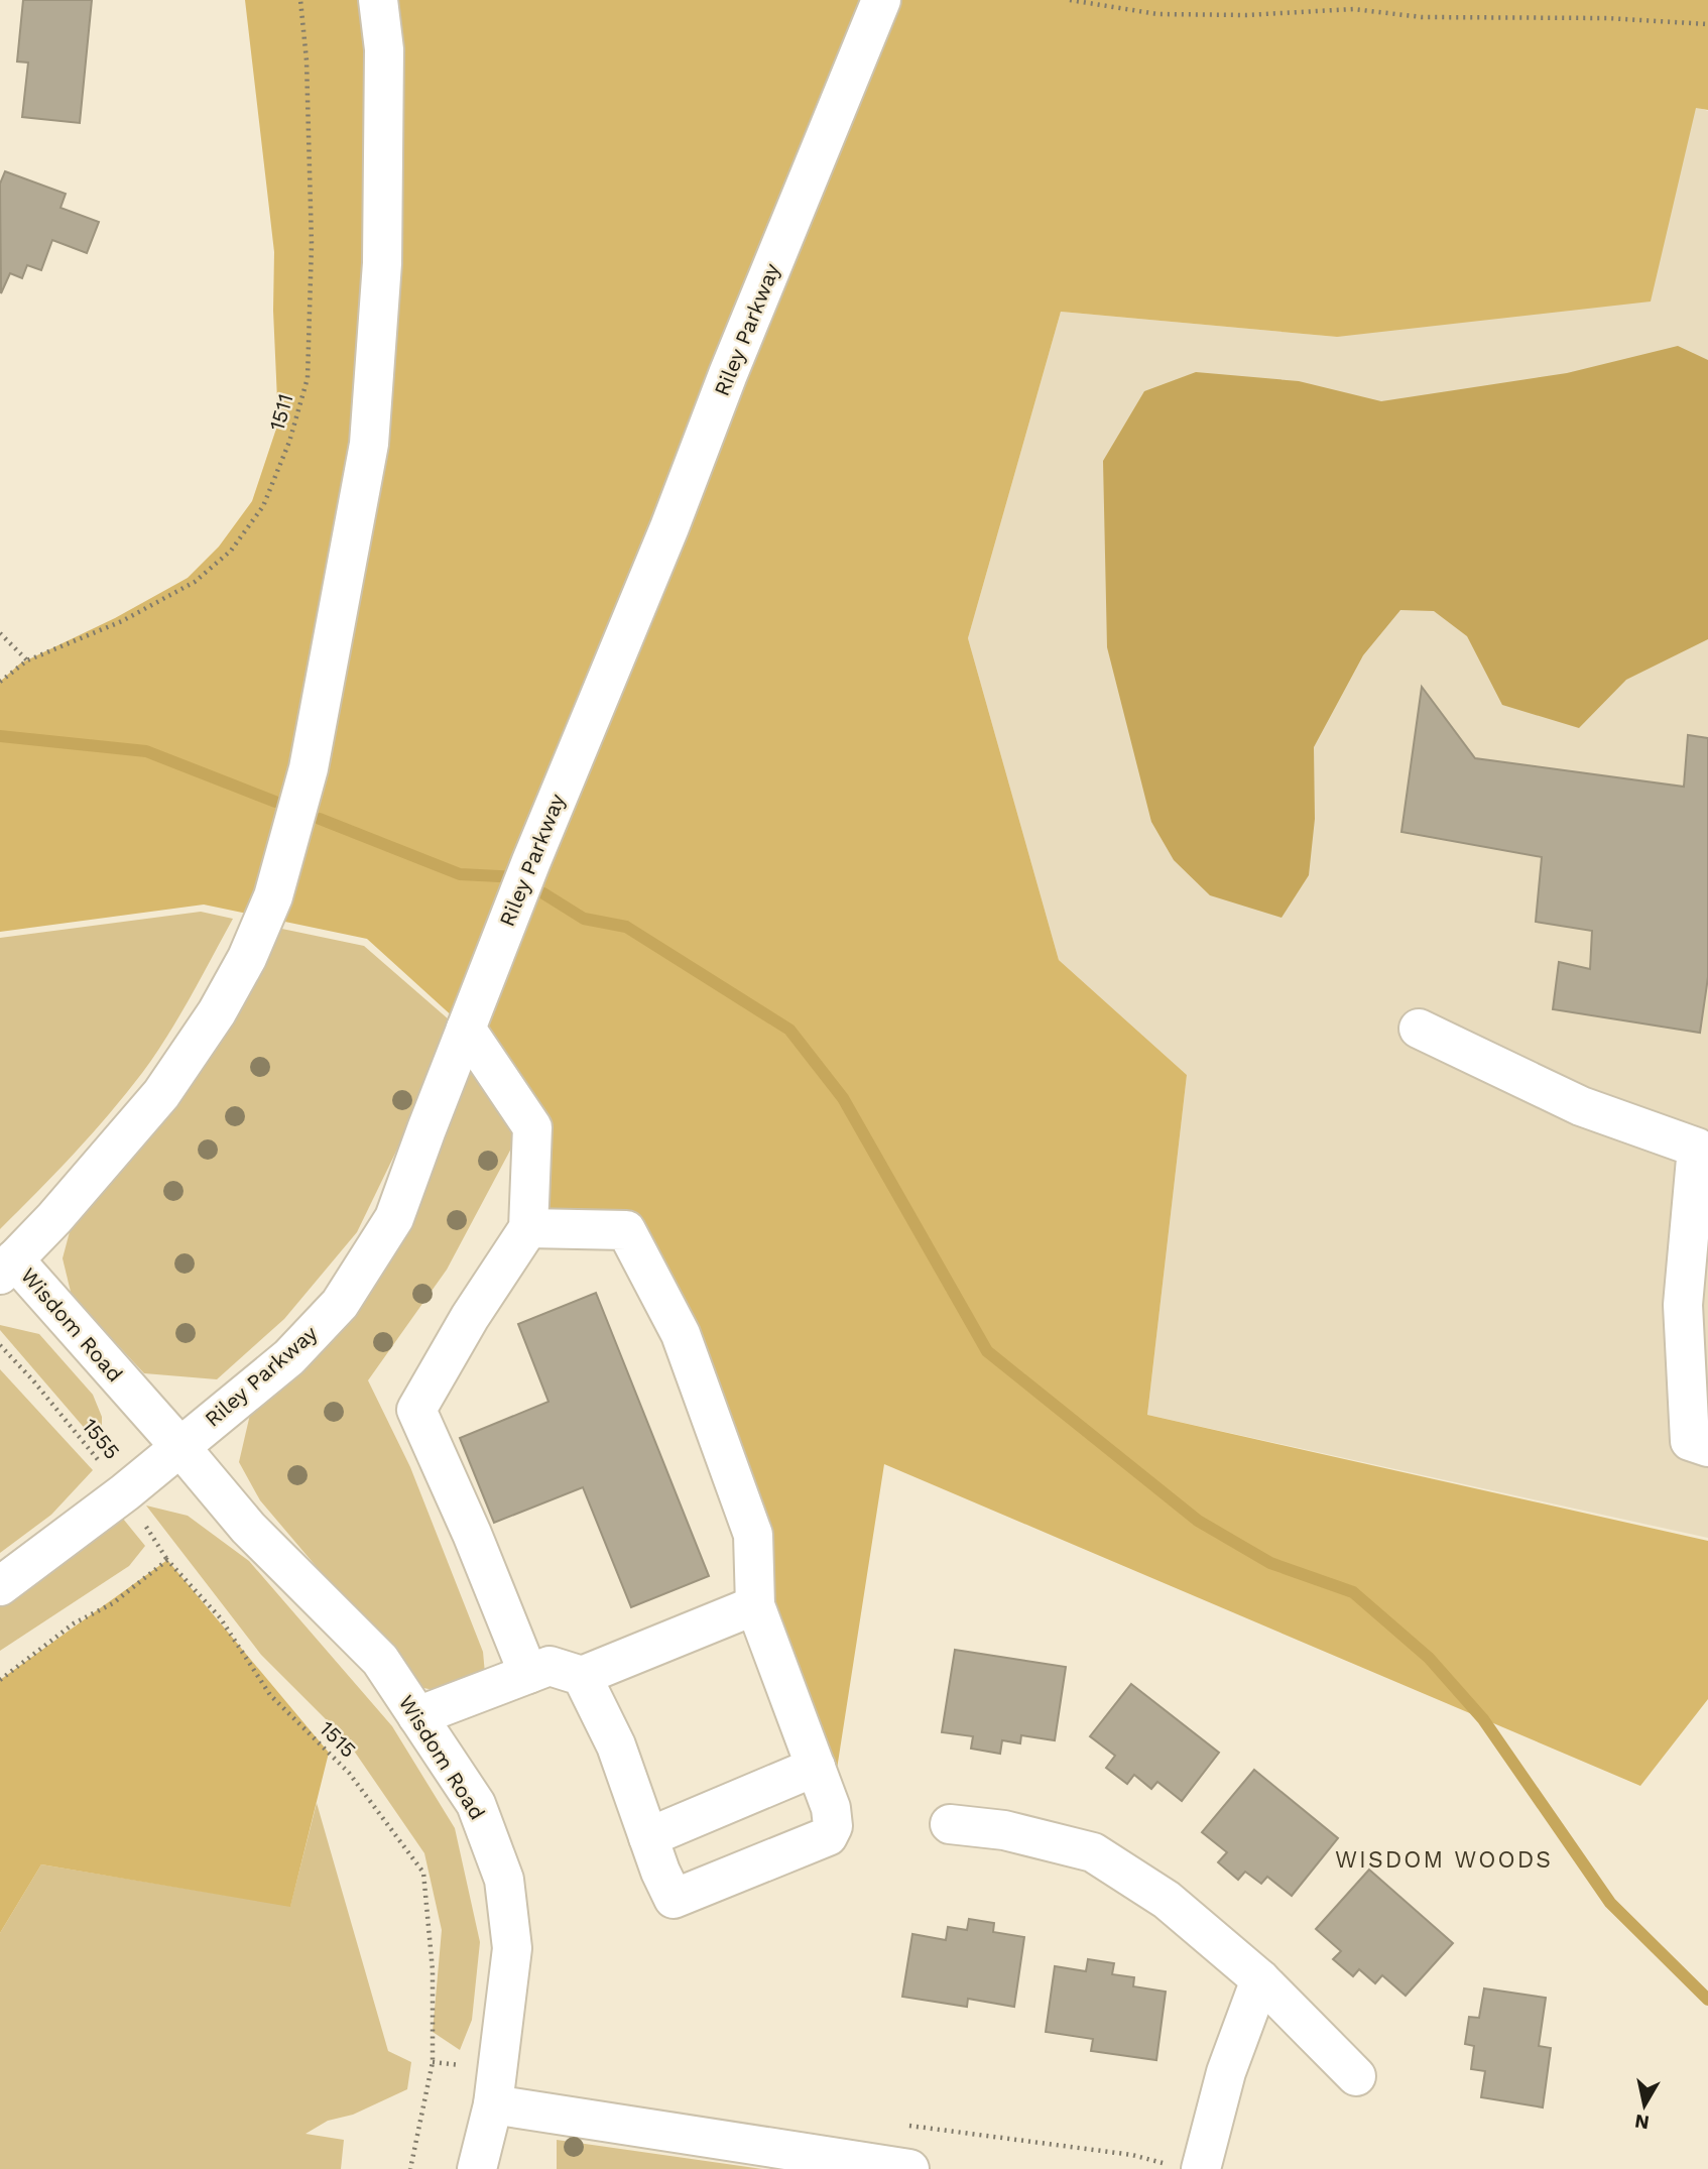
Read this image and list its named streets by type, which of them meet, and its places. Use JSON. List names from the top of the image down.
{
  "streets": {
    "street": ["Riley Parkway", "Wisdom Road"],
    "path": ["1511", "1555", "1515"]
  },
  "crossings": [
    ["Riley Parkway", "Wisdom Road"],
    ["Riley Parkway", "1555"],
    ["1555", "1515"]
  ],
  "districts": ["WISDOM WOODS"],
  "north": "bottom"
}
